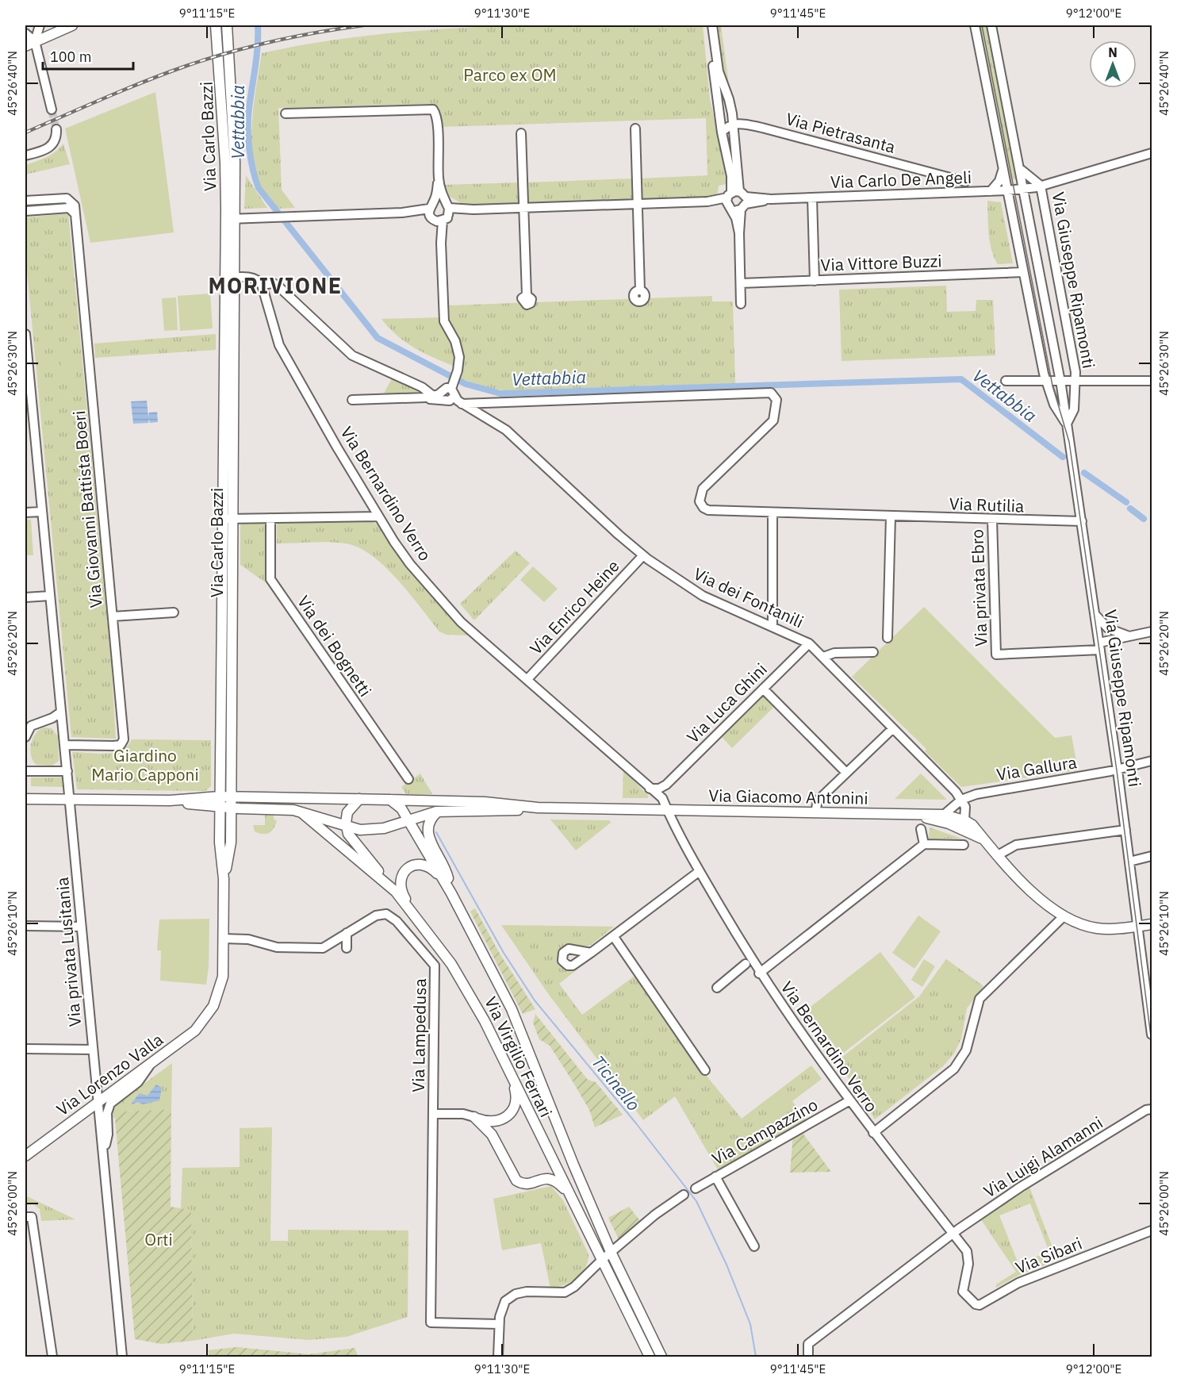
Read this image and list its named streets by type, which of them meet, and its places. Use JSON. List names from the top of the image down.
{
  "streets": {
    "main road": [
      "Via Carlo Bazzi",
      "Via Giacomo Antonini",
      "Via Virgilio Ferrari",
      "Via Lorenzo Valla"
    ],
    "street": [
      "Via Pietrasanta",
      "Via Carlo De Angeli",
      "Via Vittore Buzzi",
      "Via Giuseppe Ripamonti",
      "Via Bernardino Verro",
      "Via Rutilia",
      "Via Giovanni Battista Boeri",
      "Via privata Ebro",
      "Via dei Fontanili",
      "Via Enrico Heine",
      "Via dei Bognetti",
      "Via Luca Ghini",
      "Via Gallura",
      "Via privata Lusitania",
      "Via Lampedusa",
      "Via Campazzino",
      "Via Luigi Alamanni",
      "Via Sibari"
    ]
  },
  "crossings": [
    ["Via Carlo Bazzi", "Via Carlo De Angeli"],
    ["Via Carlo Bazzi", "Via Giacomo Antonini"],
    ["Via Carlo De Angeli", "Via Vittore Buzzi"],
    ["Via Carlo De Angeli", "Via Giuseppe Ripamonti"],
    ["Via Vittore Buzzi", "Via Giuseppe Ripamonti"],
    ["Via Giuseppe Ripamonti", "Via Rutilia"],
    ["Via Giuseppe Ripamonti", "Via privata Ebro"],
    ["Via Giuseppe Ripamonti", "Via Gallura"],
    ["Via Bernardino Verro", "Via Enrico Heine"],
    ["Via Bernardino Verro", "Via Giacomo Antonini"],
    ["Via Bernardino Verro", "Via Campazzino"],
    ["Via Bernardino Verro", "Via Luigi Alamanni"],
    ["Via Bernardino Verro", "Via Sibari"],
    ["Via Rutilia", "Via privata Ebro"],
    ["Via Giovanni Battista Boeri", "Via privata Lusitania"],
    ["Via dei Fontanili", "Via Enrico Heine"],
    ["Via dei Fontanili", "Via Luca Ghini"],
    ["Via dei Fontanili", "Via Gallura"],
    ["Via Giacomo Antonini", "Via Virgilio Ferrari"],
    ["Via privata Lusitania", "Via Lorenzo Valla"],
    ["Via Lampedusa", "Via Lorenzo Valla"]
  ],
  "districts": ["MORIVIONE"],
  "water": ["Vettabbia", "Ticinello"],
  "parks": ["Parco ex OM", "Giardino Mario Capponi", "Orti"],
  "scale_bar": "100 m",
  "north": "top",
  "coordinates": [
    "9°11'15\"E",
    "9°11'30\"E",
    "9°11'45\"E",
    "9°12'00\"E",
    "45°26'40\"N",
    "45°26'30\"N",
    "45°26'20\"N",
    "45°26'10\"N",
    "45°26'00\"N"
  ]
}
